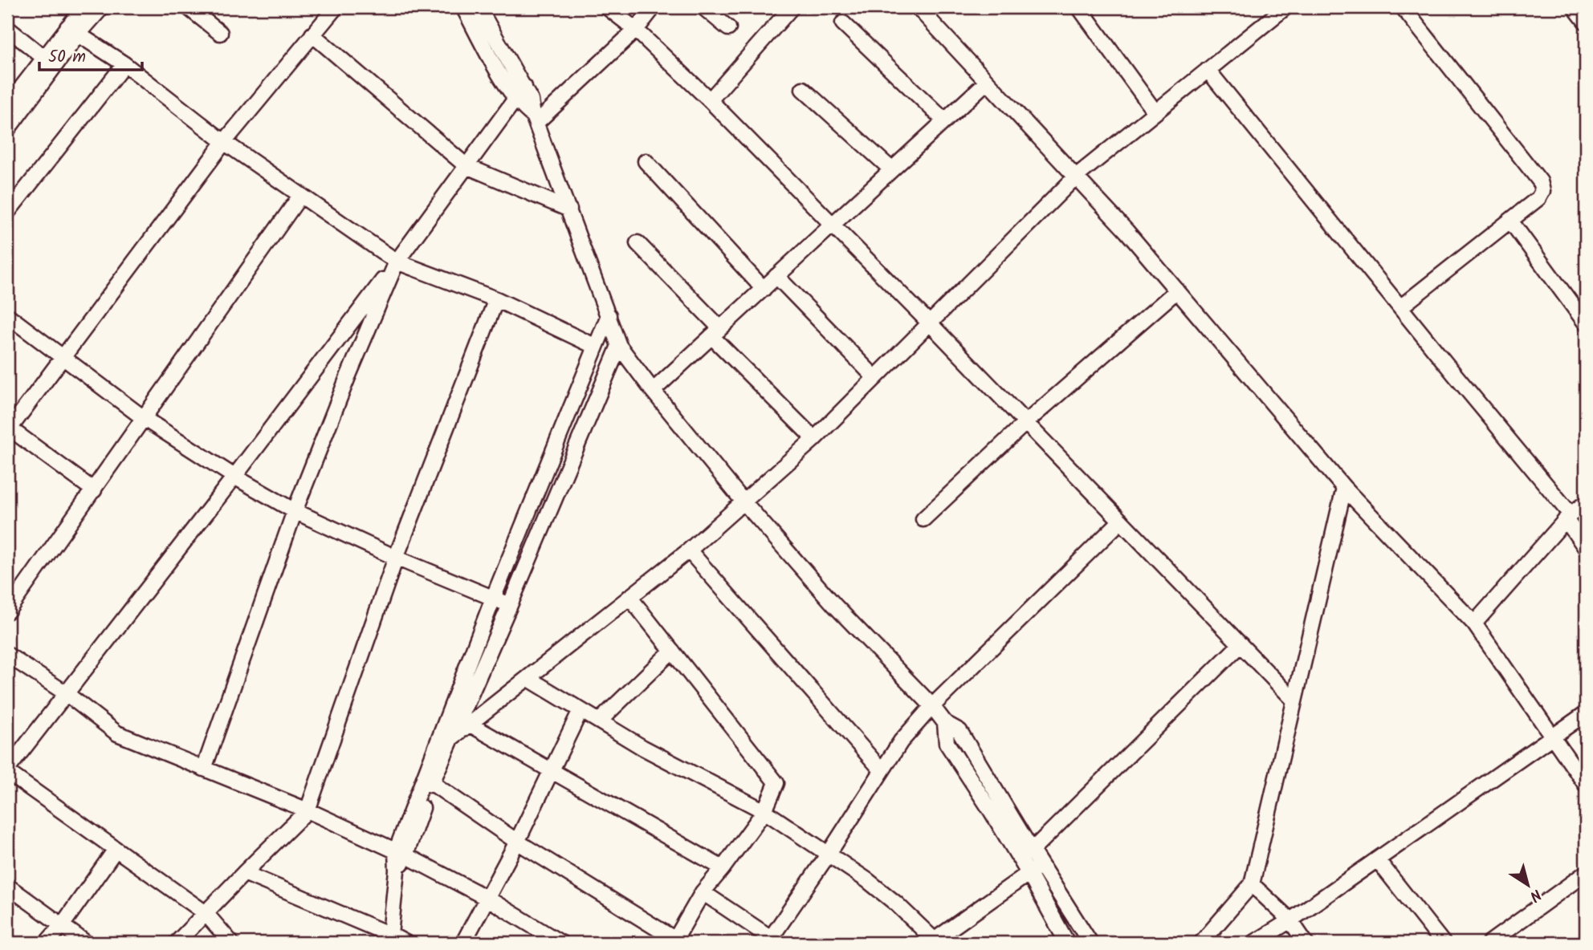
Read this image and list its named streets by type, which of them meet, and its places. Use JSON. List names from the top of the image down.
{
  "scale_bar": "50 m",
  "north": "bottom right"
}
